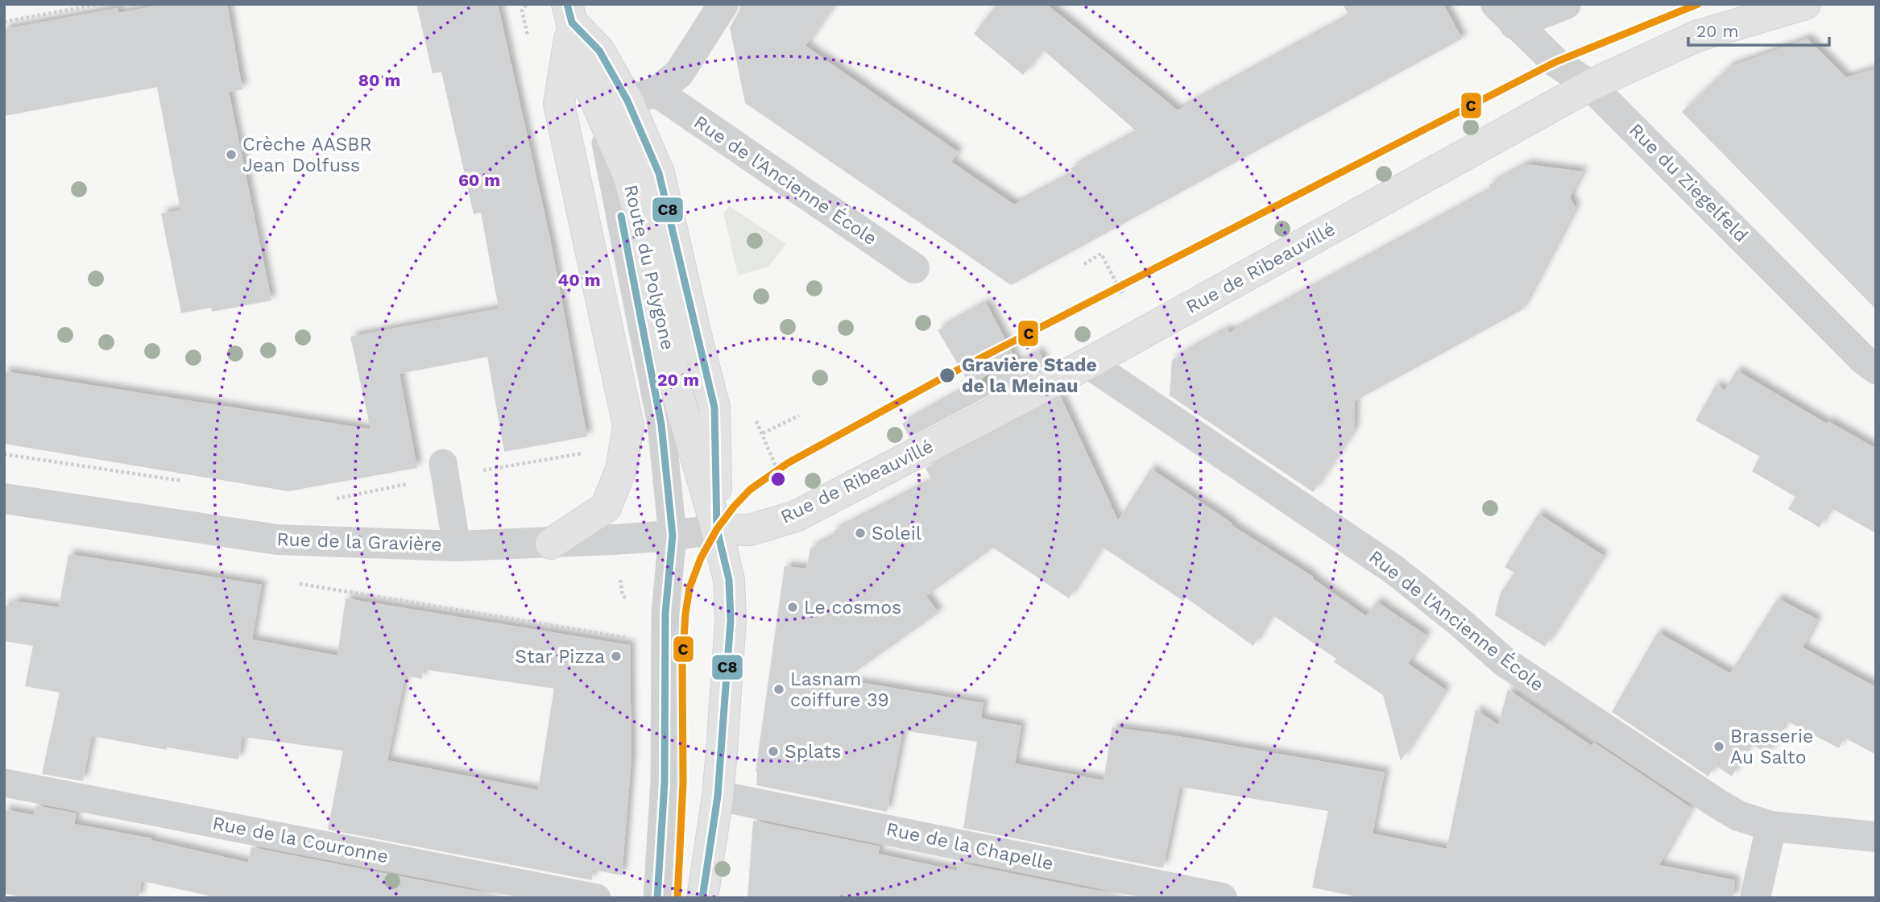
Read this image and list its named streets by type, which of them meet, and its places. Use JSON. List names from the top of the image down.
{
  "streets": {
    "street": [
      "Rue de l'Ancienne École",
      "Rue du Ziegelfeld",
      "Route du Polygone",
      "Rue de Ribeauvillé",
      "Rue de la Gravière",
      "Rue de la Chapelle"
    ],
    "lane": ["Rue de la Couronne"]
  },
  "crossings": [
    ["Rue de l'Ancienne École", "Rue de Ribeauvillé"],
    ["Rue du Ziegelfeld", "Rue de Ribeauvillé"],
    ["Route du Polygone", "Rue de Ribeauvillé"],
    ["Route du Polygone", "Rue de la Gravière"],
    ["Route du Polygone", "Rue de la Chapelle"],
    ["Rue de Ribeauvillé", "Rue de la Gravière"]
  ],
  "places": [
    "Crèche AASBR Jean Dolfuss",
    "Gravière Stade de la Meinau",
    "Soleil",
    "Le cosmos",
    "Star Pizza",
    "Lasnam coiffure 39",
    "Brasserie Au Salto",
    "Splats"
  ],
  "lines": ["transit line C", "transit line C8"],
  "scale_bar": "20 m",
  "rings": [
    "80 m",
    "60 m",
    "40 m",
    "20 m"
  ]
}
